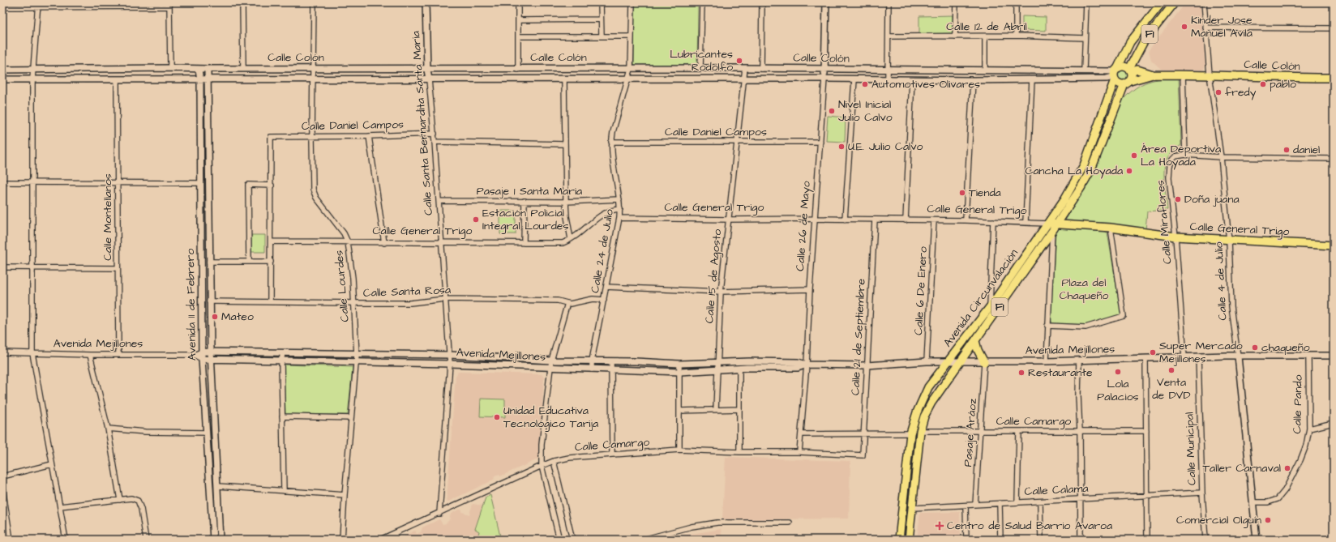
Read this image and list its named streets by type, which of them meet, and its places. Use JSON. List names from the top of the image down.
{
  "streets": {
    "main road": [
      "F1",
      "Calle Colón",
      "Calle General Trigo",
      "Avenida Circunvalación"
    ],
    "street": [
      "Calle 12 de Abril",
      "Calle Santa Bernardita Santa Maria",
      "Calle Daniel Campos",
      "Pasaje 1 Santa Maria",
      "Calle Montellanos",
      "Calle Miraflores",
      "Calle 26 de Mayo",
      "Calle 24 de Julio",
      "Calle 15 de Agosto",
      "Calle 4 de Julio",
      "Calle Lourdes",
      "Calle 6 De Enero",
      "Calle Santa Rosa",
      "Avenida 11 de Febrero",
      "Calle 21 de Septiembre",
      "Avenida Mejillones",
      "Calle Pando",
      "Calle Camargo",
      "Pasaje Aráoz",
      "Calle Municipal",
      "Calle Calama"
    ]
  },
  "crossings": [
    ["F1", "Calle Colón"],
    ["F1", "Avenida Circunvalación"],
    ["Calle Colón", "Calle Santa Bernardita Santa Maria"],
    ["Calle Colón", "Calle Montellanos"],
    ["Calle Colón", "Calle 26 de Mayo"],
    ["Calle Colón", "Calle 24 de Julio"],
    ["Calle Colón", "Calle 15 de Agosto"],
    ["Calle Colón", "Calle 4 de Julio"],
    ["Calle Colón", "Calle Lourdes"],
    ["Calle Colón", "Avenida Circunvalación"],
    ["Calle Colón", "Avenida 11 de Febrero"],
    ["Calle Santa Bernardita Santa Maria", "Calle Daniel Campos"],
    ["Calle Santa Bernardita Santa Maria", "Pasaje 1 Santa Maria"],
    ["Calle Santa Bernardita Santa Maria", "Calle General Trigo"],
    ["Calle Santa Bernardita Santa Maria", "Calle Santa Rosa"],
    ["Calle Santa Bernardita Santa Maria", "Avenida Mejillones"],
    ["Calle Santa Bernardita Santa Maria", "Calle Camargo"],
    ["Calle Daniel Campos", "Calle 26 de Mayo"],
    ["Calle Daniel Campos", "Calle 24 de Julio"],
    ["Calle Daniel Campos", "Calle 15 de Agosto"],
    ["Calle Daniel Campos", "Calle Lourdes"],
    ["Pasaje 1 Santa Maria", "Calle 24 de Julio"],
    ["Calle General Trigo", "Calle Miraflores"],
    ["Calle General Trigo", "Calle 26 de Mayo"],
    ["Calle General Trigo", "Calle 24 de Julio"],
    ["Calle General Trigo", "Calle 15 de Agosto"],
    ["Calle General Trigo", "Calle 4 de Julio"],
    ["Calle General Trigo", "Calle Lourdes"],
    ["Calle General Trigo", "Calle 6 De Enero"],
    ["Calle General Trigo", "Avenida Circunvalación"],
    ["Calle General Trigo", "Calle 21 de Septiembre"],
    ["Calle Montellanos", "Avenida Mejillones"],
    ["Calle Miraflores", "Avenida Mejillones"],
    ["Calle 26 de Mayo", "Avenida Mejillones"],
    ["Calle 26 de Mayo", "Calle Camargo"],
    ["Calle 24 de Julio", "Calle Santa Rosa"],
    ["Calle 24 de Julio", "Avenida Mejillones"],
    ["Calle 15 de Agosto", "Avenida Mejillones"],
    ["Calle 4 de Julio", "Avenida Mejillones"],
    ["Calle 4 de Julio", "Calle Pando"],
    ["Calle Lourdes", "Calle Santa Rosa"],
    ["Calle Lourdes", "Avenida Mejillones"],
    ["Calle 6 De Enero", "Avenida Mejillones"],
    ["Calle Santa Rosa", "Avenida 11 de Febrero"],
    ["Avenida Circunvalación", "Avenida Mejillones"],
    ["Avenida Circunvalación", "Calle Camargo"],
    ["Avenida Circunvalación", "Calle Calama"],
    ["Avenida 11 de Febrero", "Avenida Mejillones"],
    ["Calle 21 de Septiembre", "Avenida Mejillones"],
    ["Calle 21 de Septiembre", "Calle Camargo"],
    ["Avenida Mejillones", "Calle Pando"],
    ["Avenida Mejillones", "Pasaje Aráoz"],
    ["Avenida Mejillones", "Calle Municipal"],
    ["Calle Camargo", "Pasaje Aráoz"],
    ["Pasaje Aráoz", "Calle Calama"],
    ["Calle Municipal", "Calle Calama"]
  ],
  "parks": ["Plaza del Chaqueño"],
  "places": {
    "other": [
      "Kinder Jose Manuel Avila",
      "Lubricantes Rodolfo",
      "Automotives Olivares",
      "pablo",
      "fredy",
      "Nivel Inicial Julio Calvo",
      "U.E. Julio Calvo",
      "daniel",
      "Área Deportiva La Hoyada",
      "Cancha La Hoyada",
      "Tienda",
      "Doña juana",
      "Estación Policial Integral Lourdes",
      "Mateo",
      "chaqueño",
      "Super Mercado Mejillones",
      "Venta de DVD",
      "Lola Palacios",
      "Restaurante",
      "Unidad Educativa Tecnológico Tarija",
      "Taller Carnaval",
      "Comercial Olguín"
    ],
    "health": ["Centro de Salud Barrio Avaroa"]
  }
}
